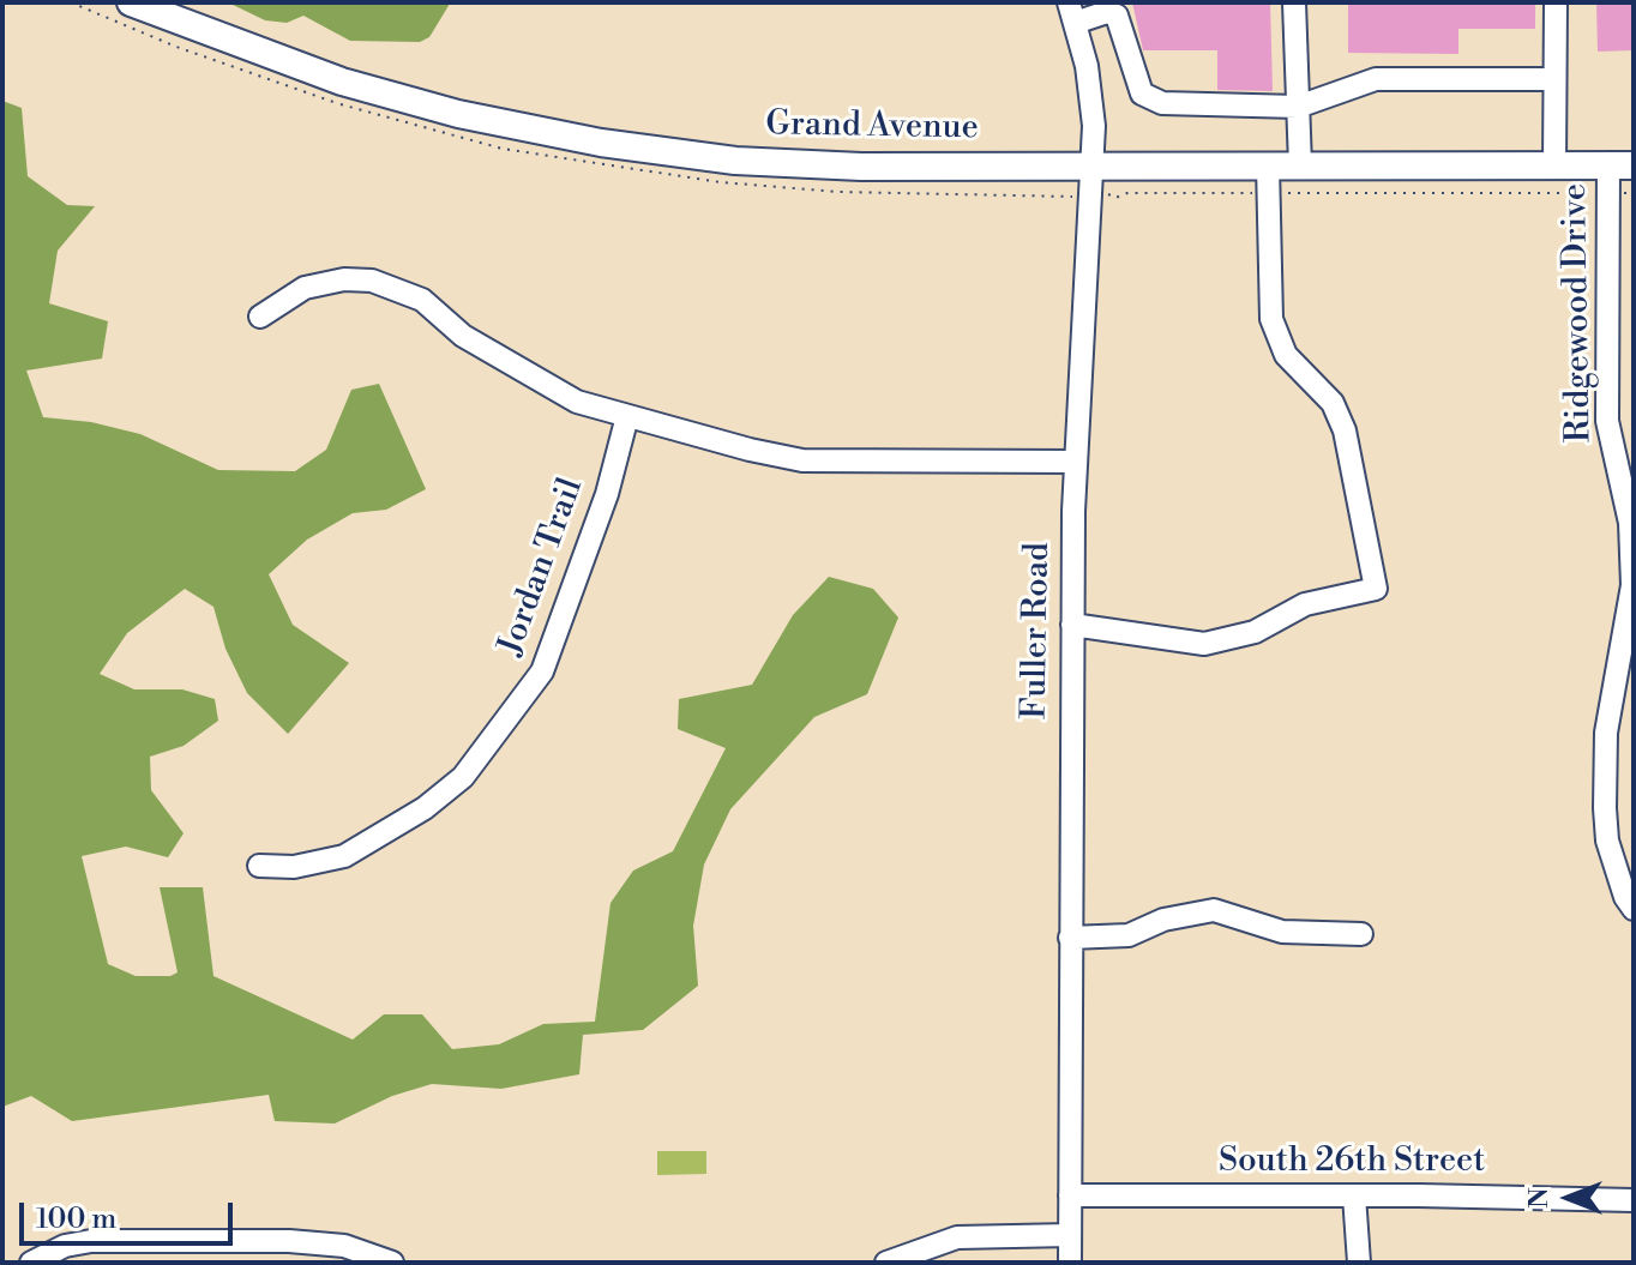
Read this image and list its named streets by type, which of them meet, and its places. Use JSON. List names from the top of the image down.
{
  "streets": {
    "main road": ["Grand Avenue"],
    "street": [
      "Ridgewood Drive",
      "Jordan Trail",
      "Fuller Road",
      "South 26th Street"
    ]
  },
  "crossings": [
    ["Grand Avenue", "Ridgewood Drive"],
    ["Grand Avenue", "Fuller Road"],
    ["Fuller Road", "South 26th Street"]
  ],
  "scale_bar": "100 m",
  "north": "left"
}
